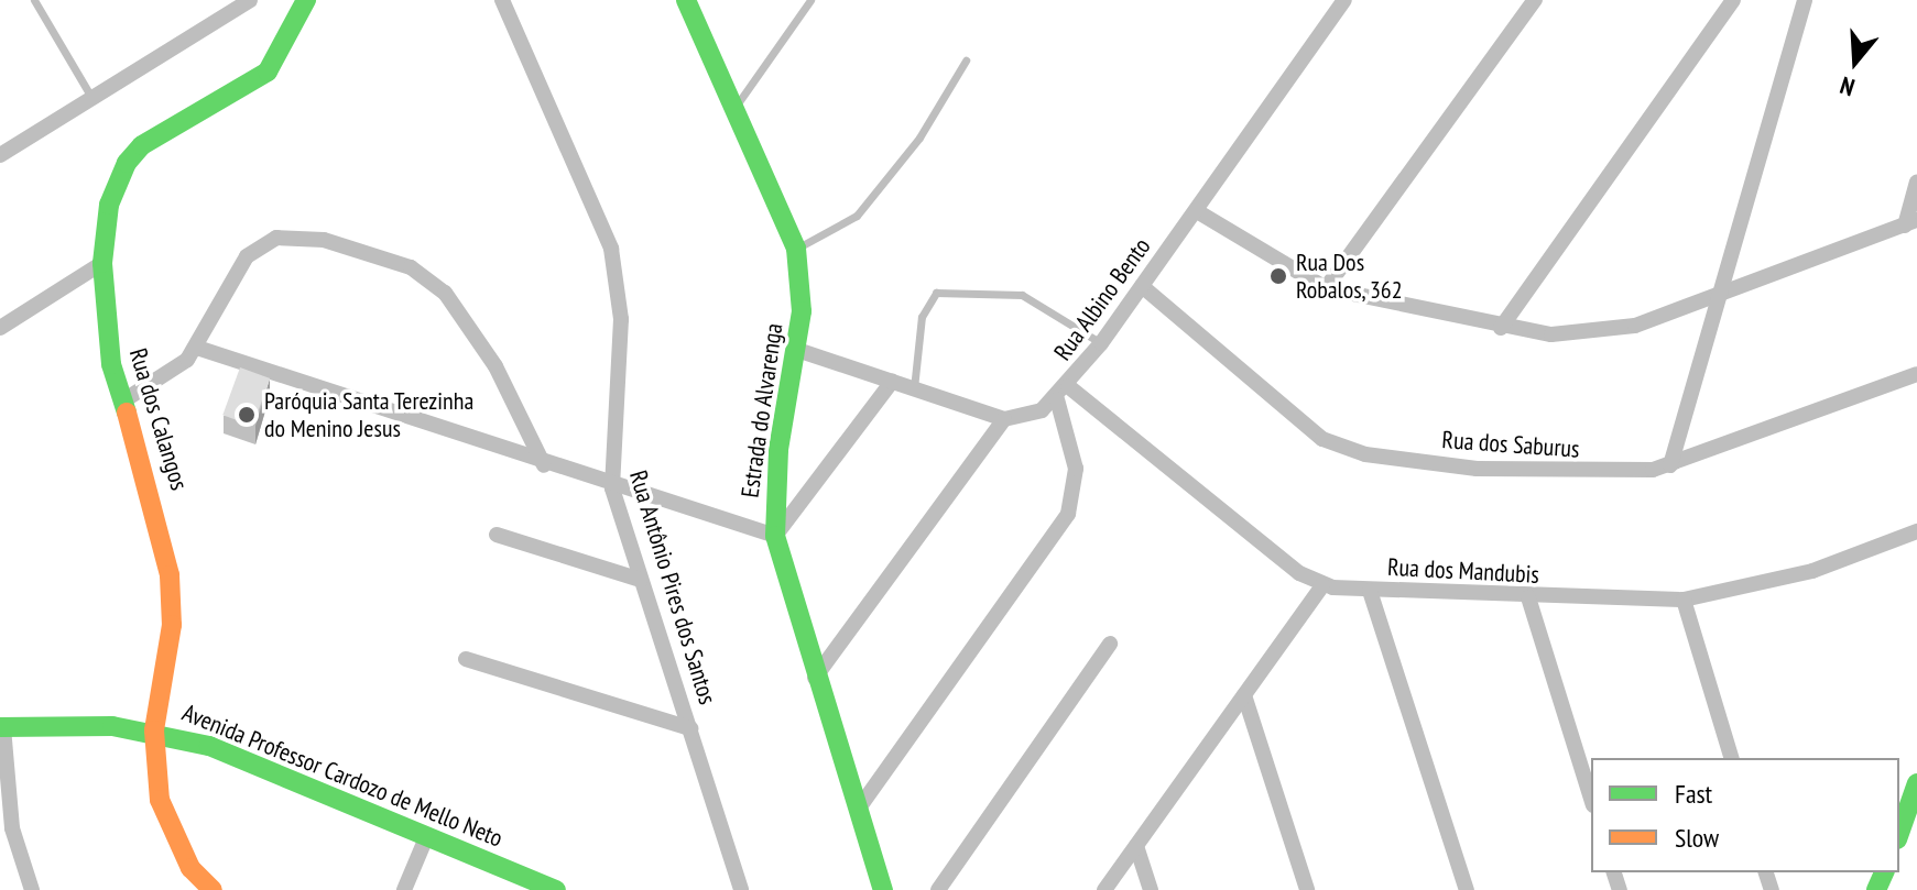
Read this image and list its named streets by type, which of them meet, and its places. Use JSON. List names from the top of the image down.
{
  "streets": {
    "main road": ["Estrada do Alvarenga", "Rua dos Calangos", "Avenida Professor Cardozo de Mello Neto"],
    "street": [
      "Rua Albino Bento",
      "Rua dos Saburus",
      "Rua dos Mandubis",
      "Rua Antônio Pires dos Santos"
    ]
  },
  "crossings": [
    ["Rua Albino Bento", "Rua dos Saburus"],
    ["Rua dos Calangos", "Avenida Professor Cardozo de Mello Neto"]
  ],
  "places": ["Rua Dos Robalos, 362", "Paróquia Santa Terezinha do Menino Jesus"],
  "legend": ["Fast", "Slow"],
  "north": "bottom"
}
